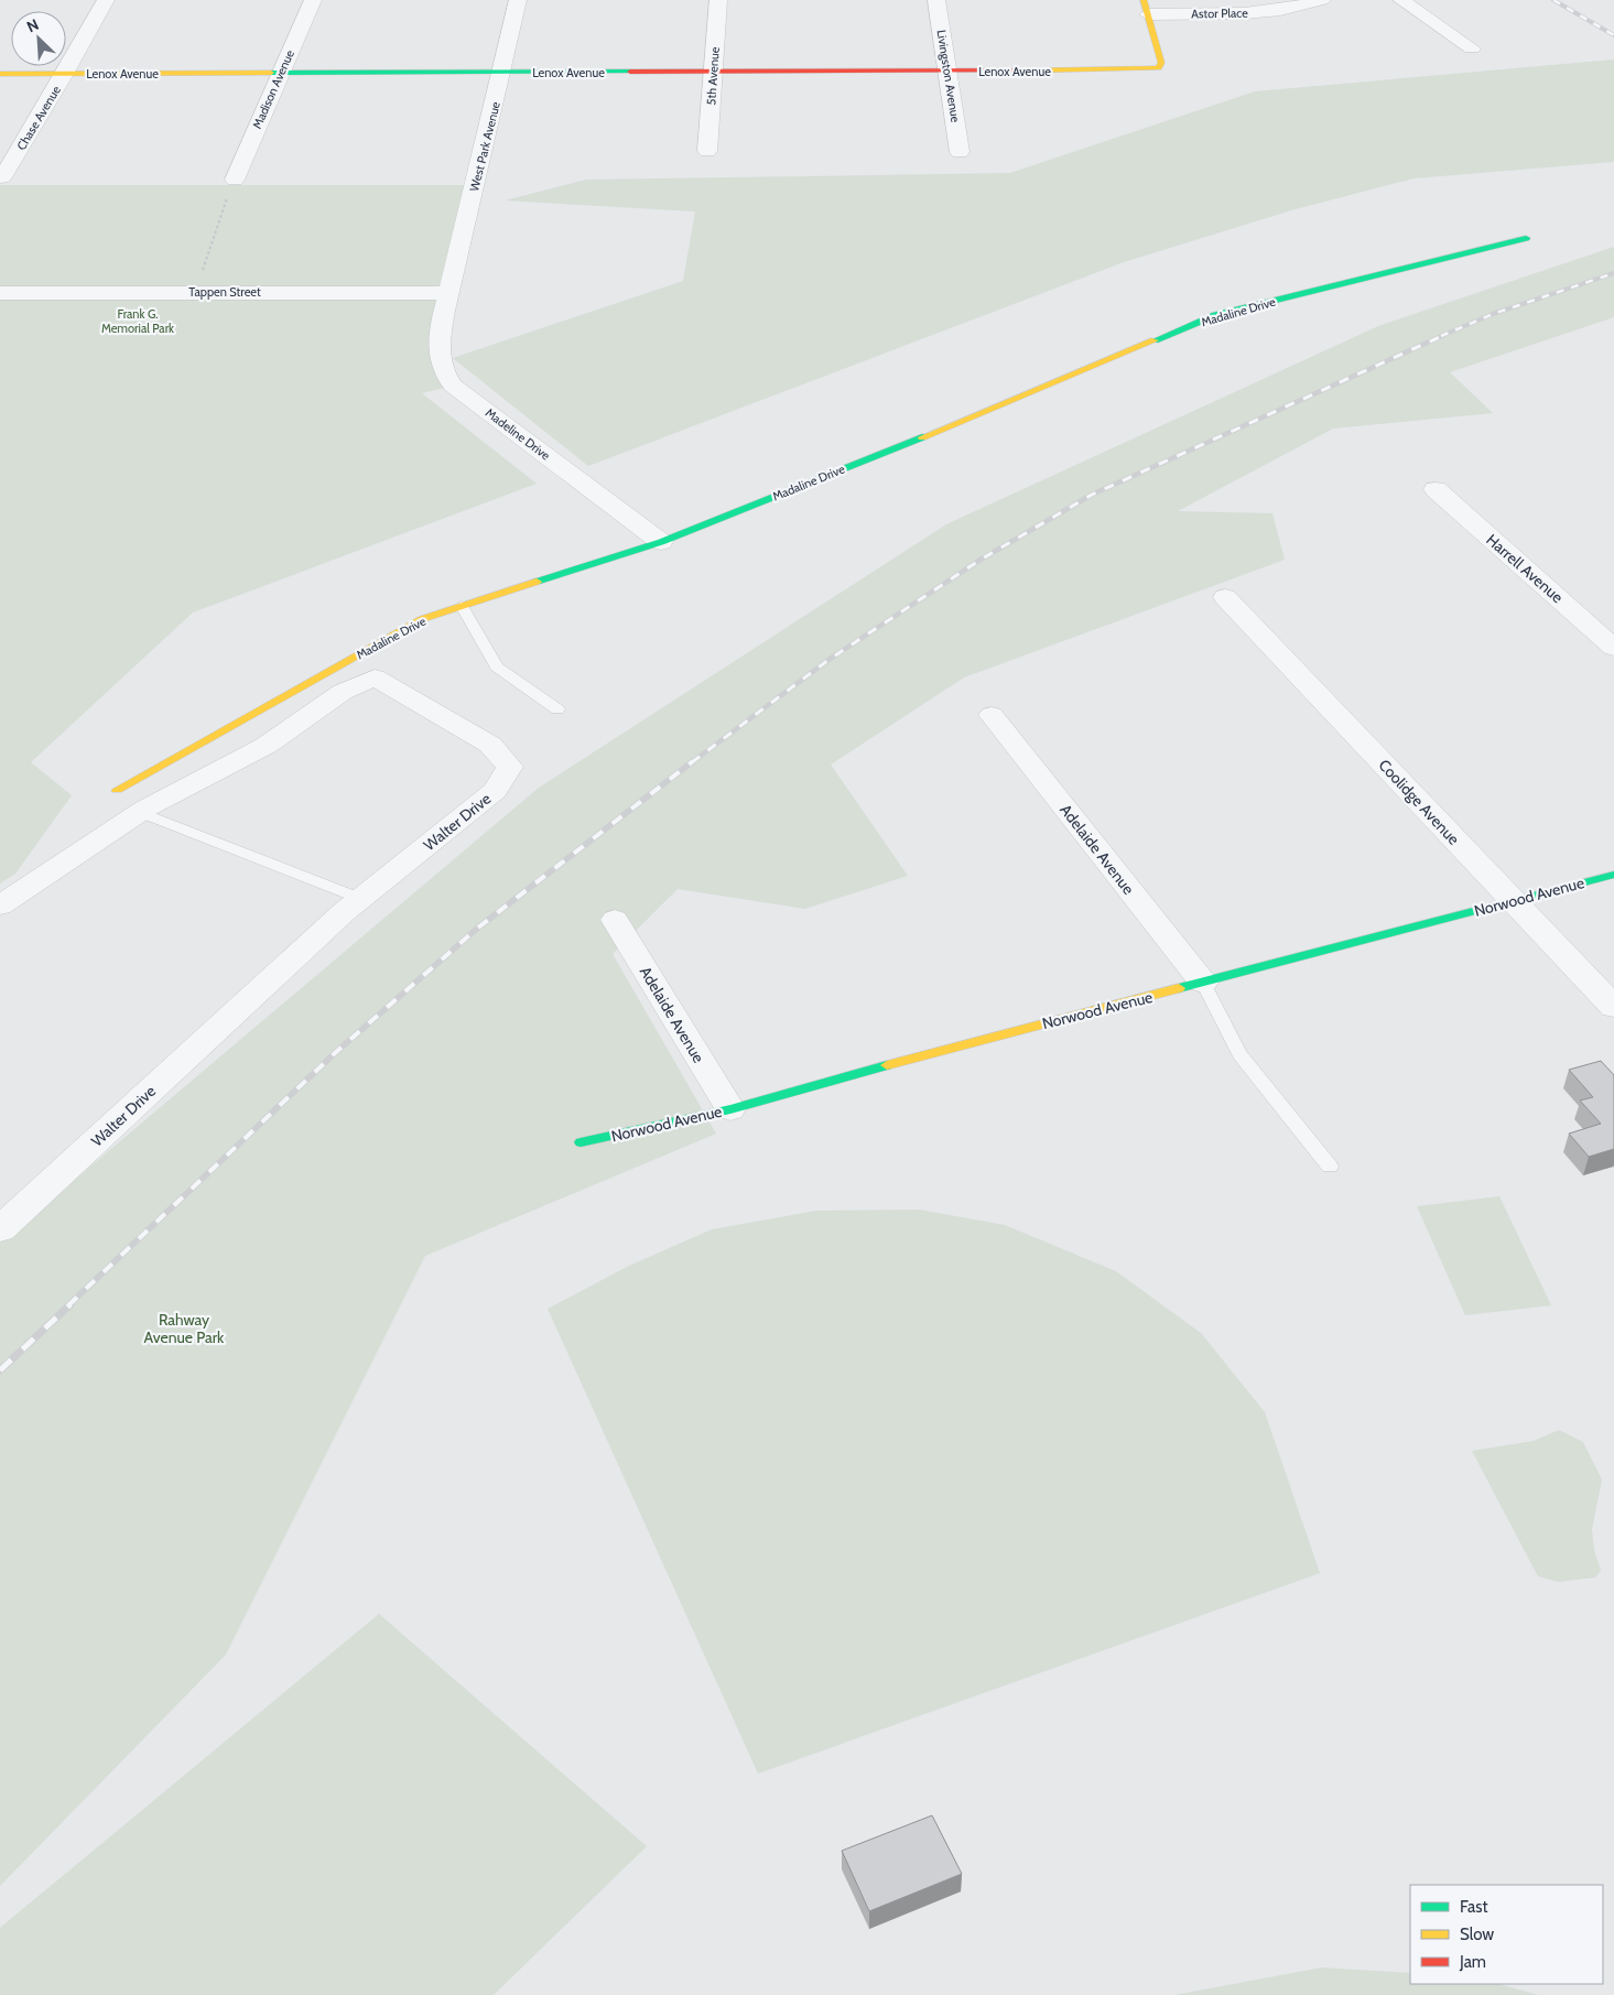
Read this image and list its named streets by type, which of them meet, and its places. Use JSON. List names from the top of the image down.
{
  "streets": {
    "street": [
      "Astor Place",
      "Lenox Avenue",
      "5th Avenue",
      "Livingston Avenue",
      "Madison Avenue",
      "Chase Avenue",
      "West Park Avenue",
      "Tappen Street",
      "Madaline Drive",
      "Madeline Drive",
      "Harrell Avenue",
      "Coolidge Avenue",
      "Walter Drive",
      "Adelaide Avenue",
      "Norwood Avenue"
    ]
  },
  "crossings": [
    ["Astor Place", "Lenox Avenue"],
    ["Lenox Avenue", "5th Avenue"],
    ["Lenox Avenue", "Livingston Avenue"],
    ["Lenox Avenue", "Madison Avenue"],
    ["Lenox Avenue", "Chase Avenue"],
    ["Lenox Avenue", "West Park Avenue"],
    ["West Park Avenue", "Tappen Street"],
    ["West Park Avenue", "Madeline Drive"],
    ["Tappen Street", "Madeline Drive"],
    ["Madaline Drive", "Madeline Drive"],
    ["Coolidge Avenue", "Norwood Avenue"],
    ["Adelaide Avenue", "Norwood Avenue"]
  ],
  "parks": ["Frank G. Memorial Park", "Rahway Avenue Park"],
  "legend": ["Fast", "Slow", "Jam"],
  "north": "top left"
}
